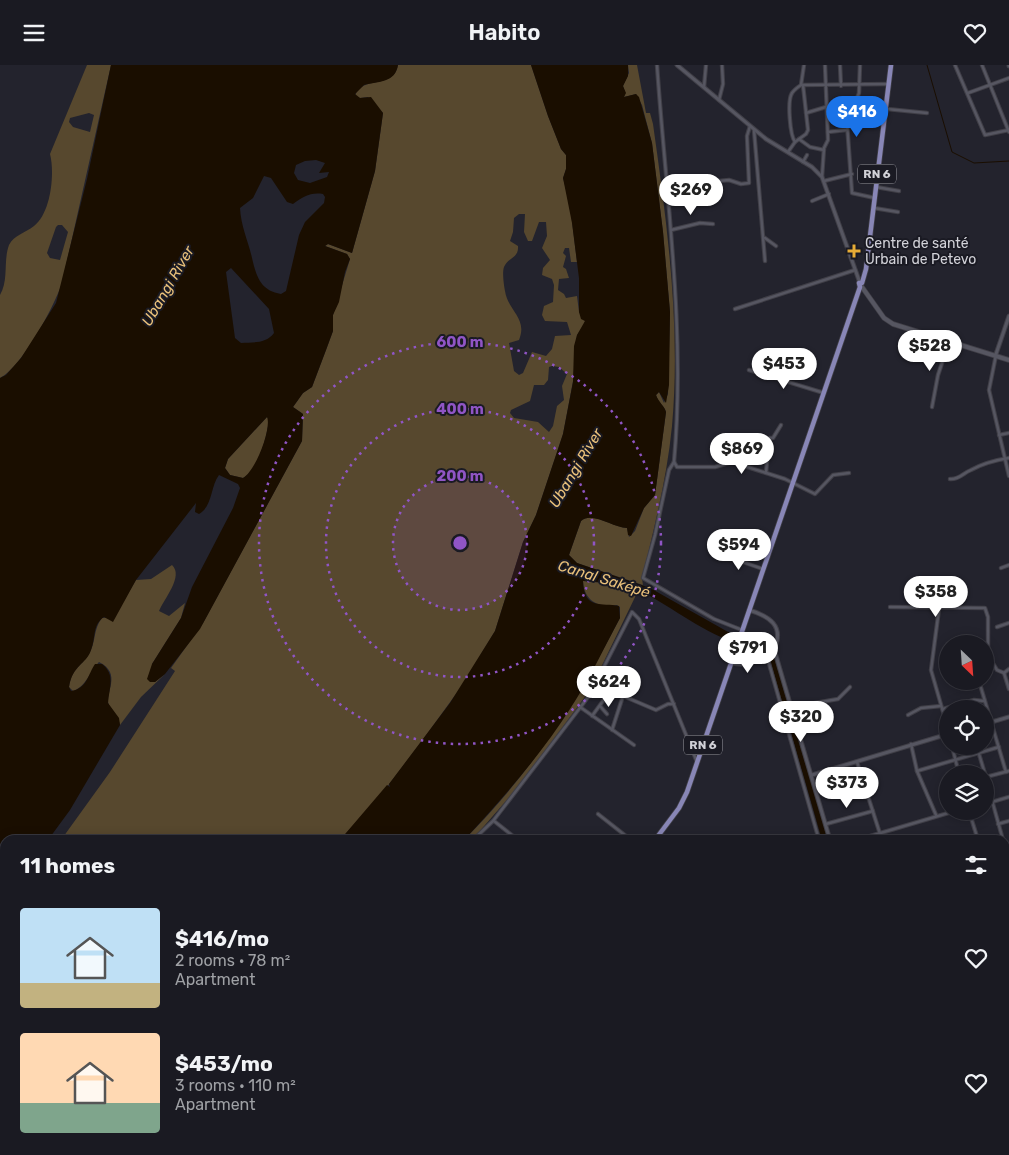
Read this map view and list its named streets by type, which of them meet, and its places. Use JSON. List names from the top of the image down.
{
  "streets": {
    "main road": ["RN 6"]
  },
  "water": ["Ubangi River", "Canal Saképé"],
  "places": {
    "health": ["Centre de santé Urbain de Petevo"]
  },
  "north": "bottom right",
  "page": {
    "header": "Habito",
    "price": [
      "$416",
      "$269",
      "$528",
      "$453",
      "$869",
      "$594",
      "$358",
      "$791",
      "$624",
      "$320",
      "$373"
    ],
    "heading": "11 homes",
    "list": [
      {
        "name": "$416/mo",
        "note": "2 rooms · 78 m² · Apartment"
      },
      {
        "name": "$453/mo",
        "note": "3 rooms · 110 m² · Apartment"
      }
    ]
  },
  "rings": ["600 m", "400 m", "200 m"]
}
